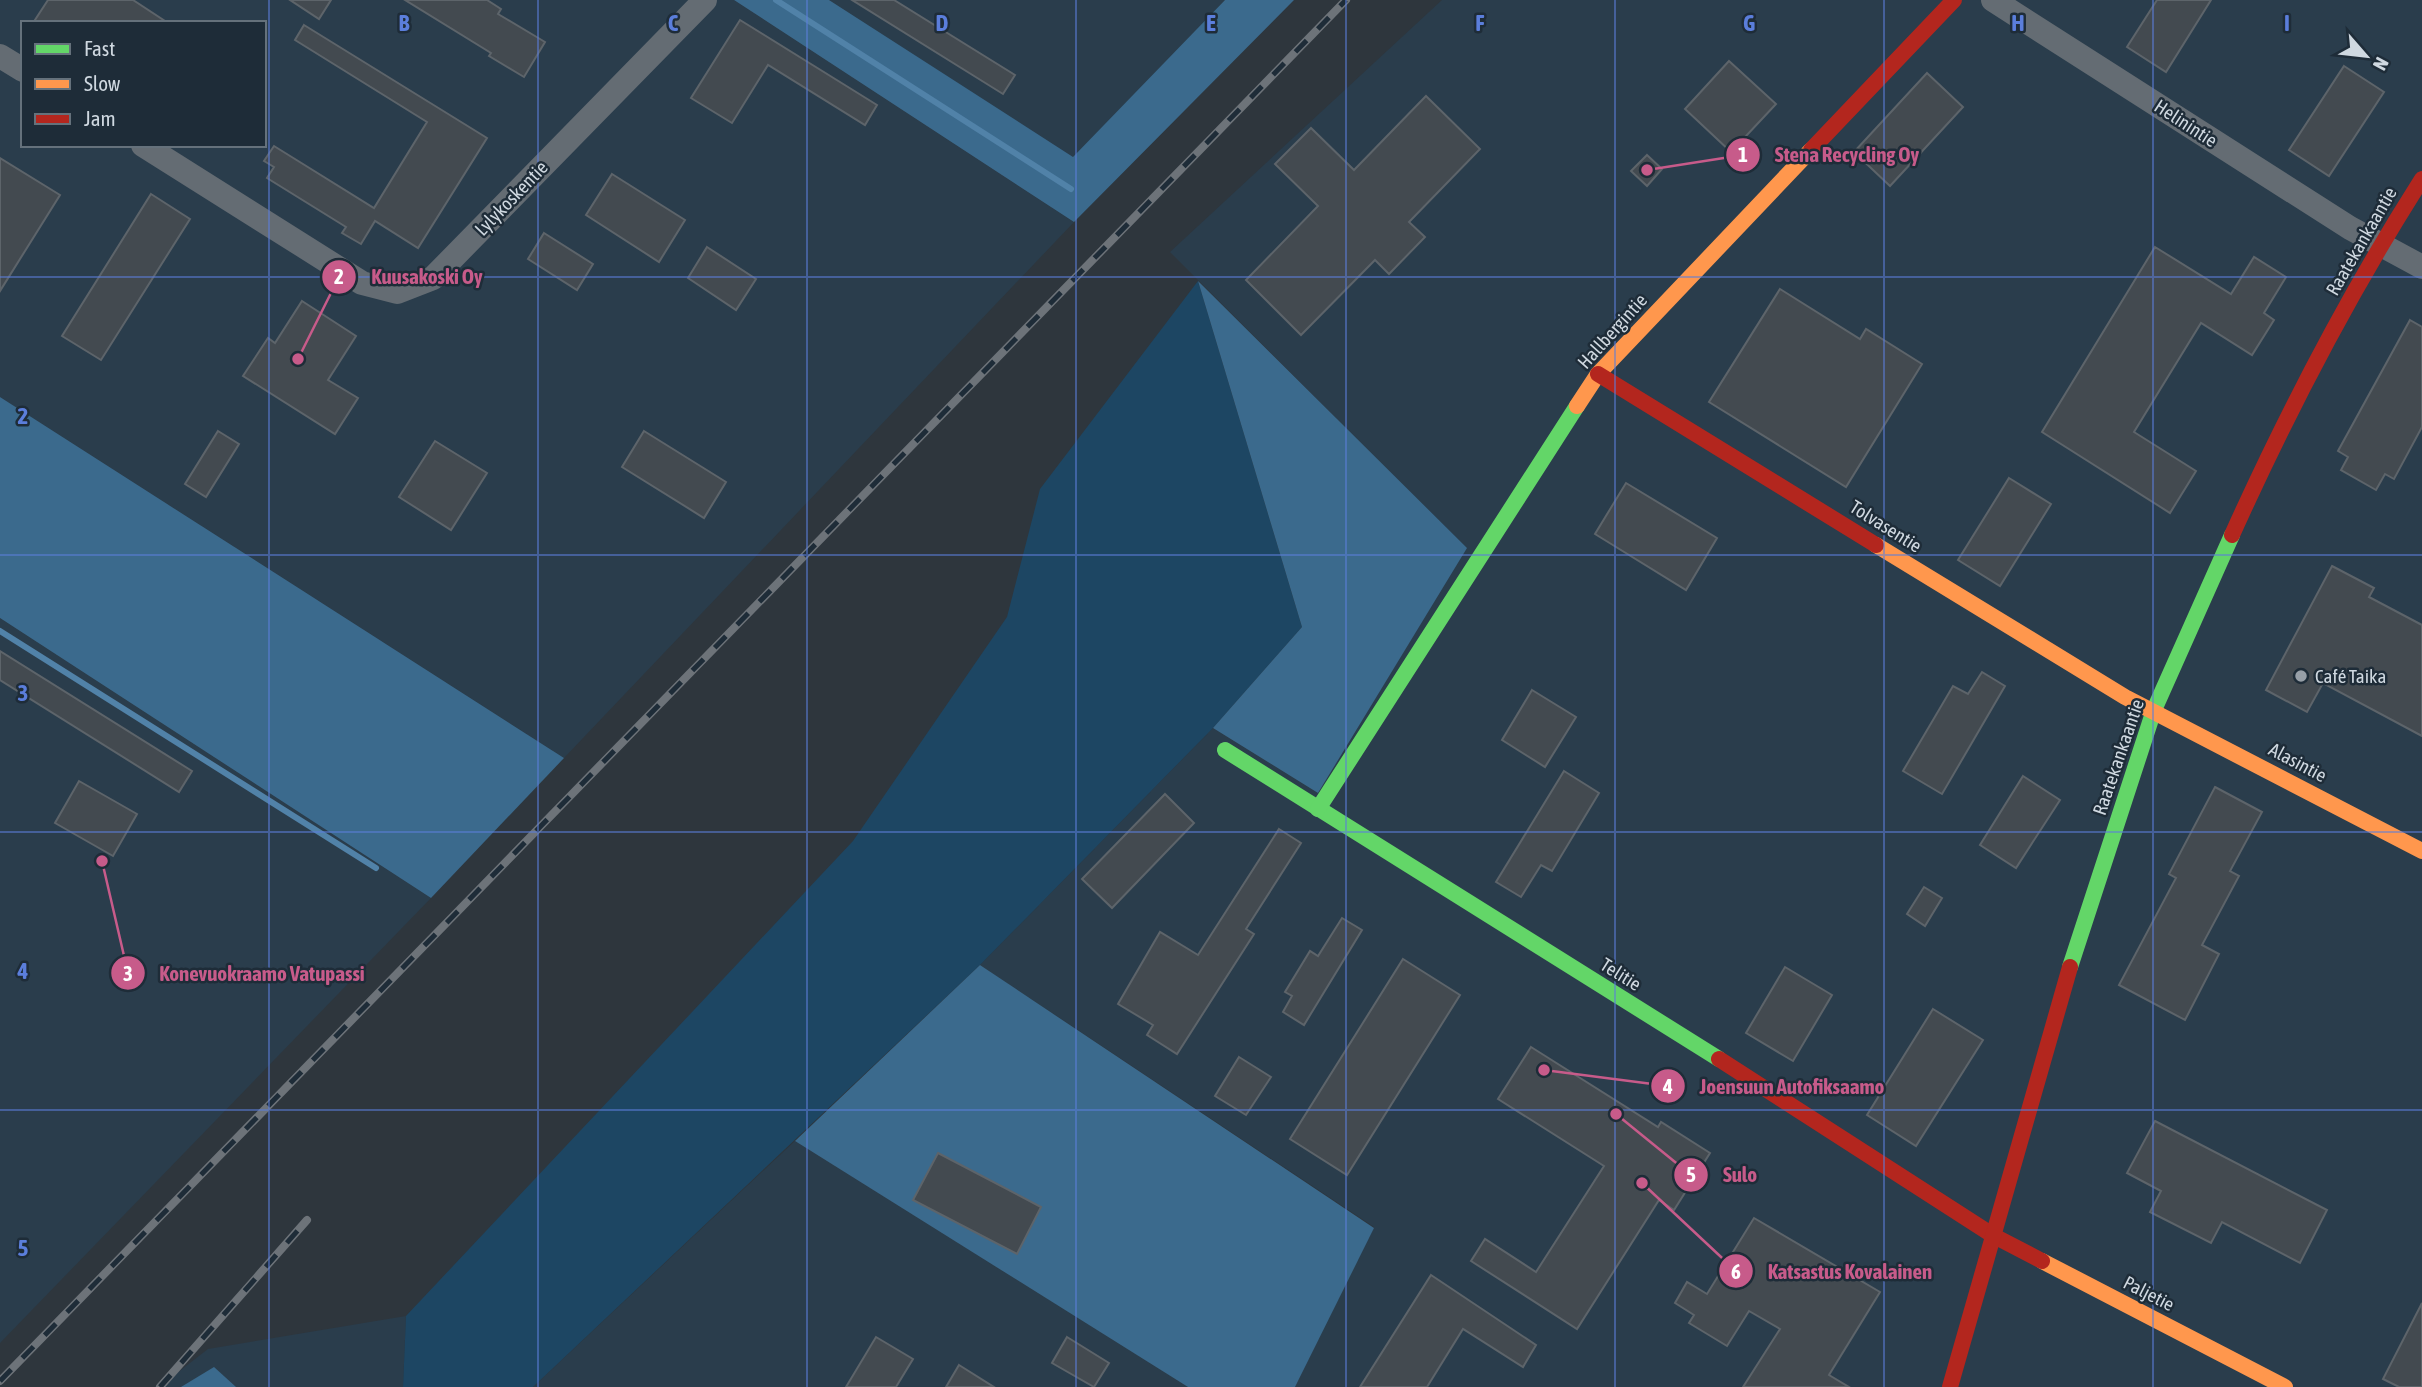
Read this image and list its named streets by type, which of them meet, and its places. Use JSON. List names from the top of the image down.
{
  "streets": {
    "street": [
      "Helinintie",
      "Lylykoskentie",
      "Raatekankaantie",
      "Hallbergintie",
      "Tolvasentie",
      "Alasintie",
      "Telitie",
      "Paljetie"
    ]
  },
  "crossings": [
    ["Helinintie", "Raatekankaantie"],
    ["Raatekankaantie", "Tolvasentie"],
    ["Raatekankaantie", "Alasintie"],
    ["Raatekankaantie", "Telitie"],
    ["Raatekankaantie", "Paljetie"],
    ["Hallbergintie", "Tolvasentie"],
    ["Hallbergintie", "Telitie"],
    ["Tolvasentie", "Alasintie"],
    ["Telitie", "Paljetie"]
  ],
  "places": [
    "Stena Recycling Oy",
    "Kuusakoski Oy",
    "Café Taika",
    "Konevuokraamo Vatupassi",
    "Joensuun Autofiksaamo",
    "Sulo",
    "Katsastus Kovalainen"
  ],
  "legend": ["Fast", "Slow", "Jam"],
  "north": "bottom right",
  "grid": {
    "columns": [
      "B",
      "C",
      "D",
      "E",
      "F",
      "G",
      "H",
      "I"
    ],
    "rows": [
      "2",
      "3",
      "4",
      "5"
    ]
  }
}
